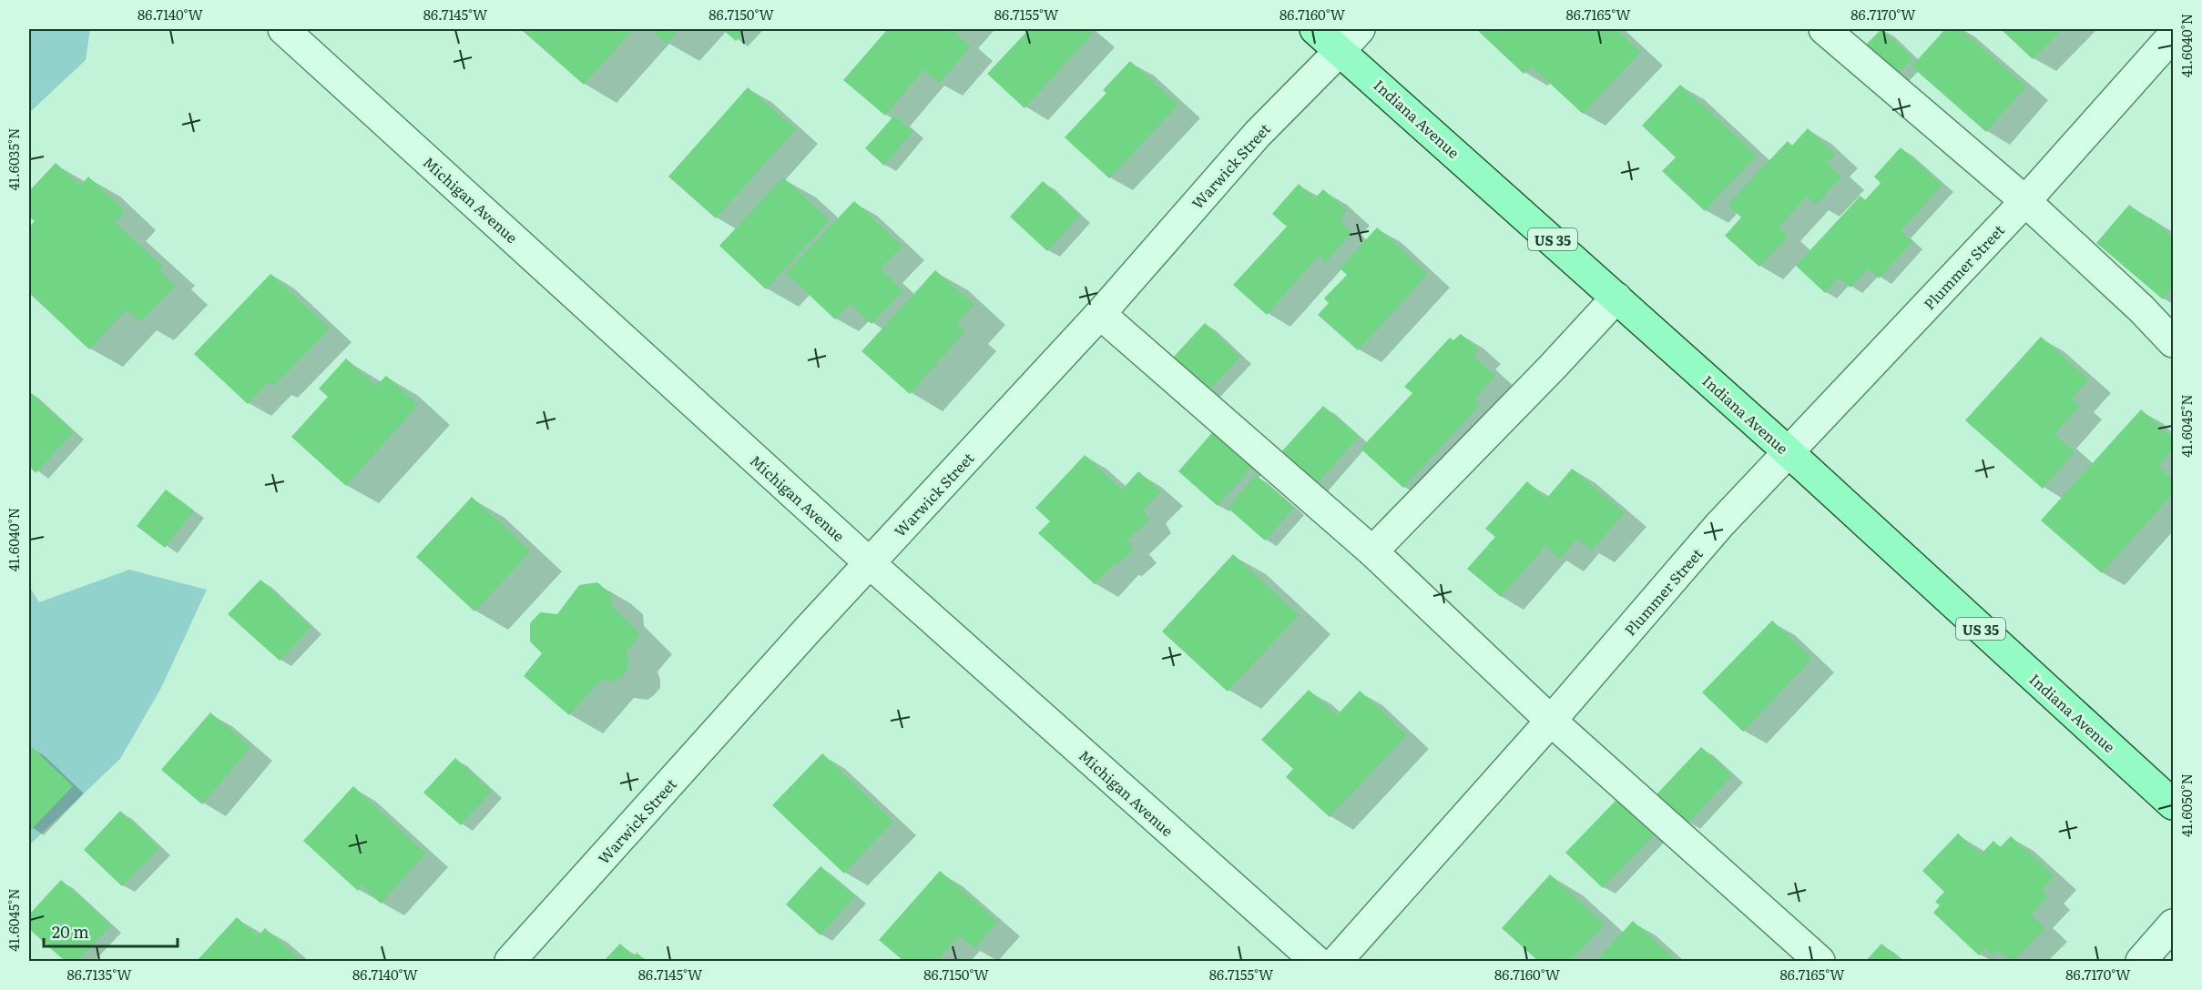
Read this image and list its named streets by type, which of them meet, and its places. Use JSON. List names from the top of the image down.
{
  "streets": {
    "main road": ["Indiana Avenue", "US 35"],
    "street": ["Warwick Street", "Michigan Avenue", "Plummer Street"]
  },
  "crossings": [
    ["Indiana Avenue", "Warwick Street"],
    ["Indiana Avenue", "Plummer Street"],
    ["Warwick Street", "Michigan Avenue"]
  ],
  "scale_bar": "20 m",
  "coordinates": [
    "86.7140°W",
    "86.7145°W",
    "86.7150°W",
    "86.7155°W",
    "86.7160°W",
    "86.7165°W",
    "86.7170°W",
    "41.6040°N",
    "41.6035°N",
    "41.6045°N",
    "41.6050°N",
    "86.7135°W"
  ]
}
